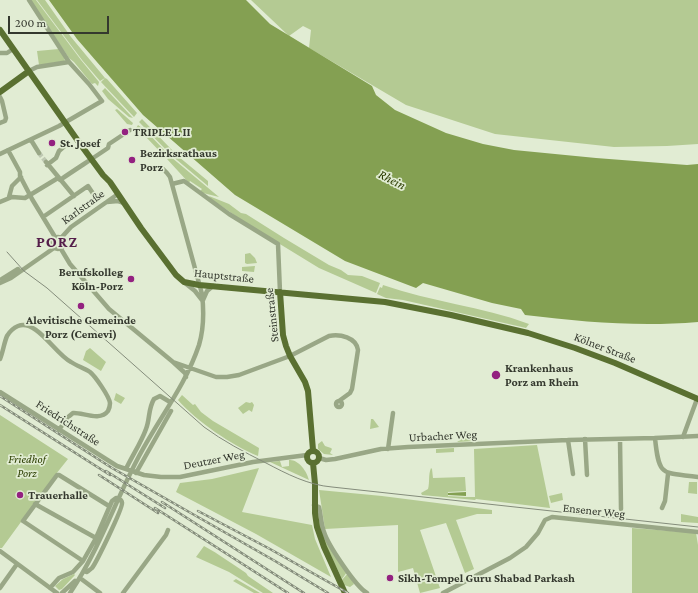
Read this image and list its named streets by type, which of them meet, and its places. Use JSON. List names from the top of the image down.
{
  "streets": {
    "main road": ["Hauptstraße", "Steinstraße", "Kölner Straße"],
    "street": [
      "Karlstraße",
      "Friedrichstraße",
      "Urbacher Weg",
      "Deutzer Weg",
      "Ensener Weg"
    ]
  },
  "crossings": [
    ["Karlstraße", "Hauptstraße"],
    ["Hauptstraße", "Steinstraße"],
    ["Hauptstraße", "Kölner Straße"],
    ["Steinstraße", "Deutzer Weg"],
    ["Friedrichstraße", "Deutzer Weg"]
  ],
  "districts": ["PORZ"],
  "water": ["Rhein"],
  "parks": ["Friedhof Porz"],
  "places": [
    "TRIPLE L II",
    "St. Josef",
    "Bezirksrathaus Porz",
    "Berufskolleg Köln-Porz",
    "Alevitische Gemeinde Porz (Cemevi)",
    "Krankenhaus Porz am Rhein",
    "Trauerhalle",
    "Sikh-Tempel Guru Shabad Parkash"
  ],
  "scale_bar": "200 m"
}
